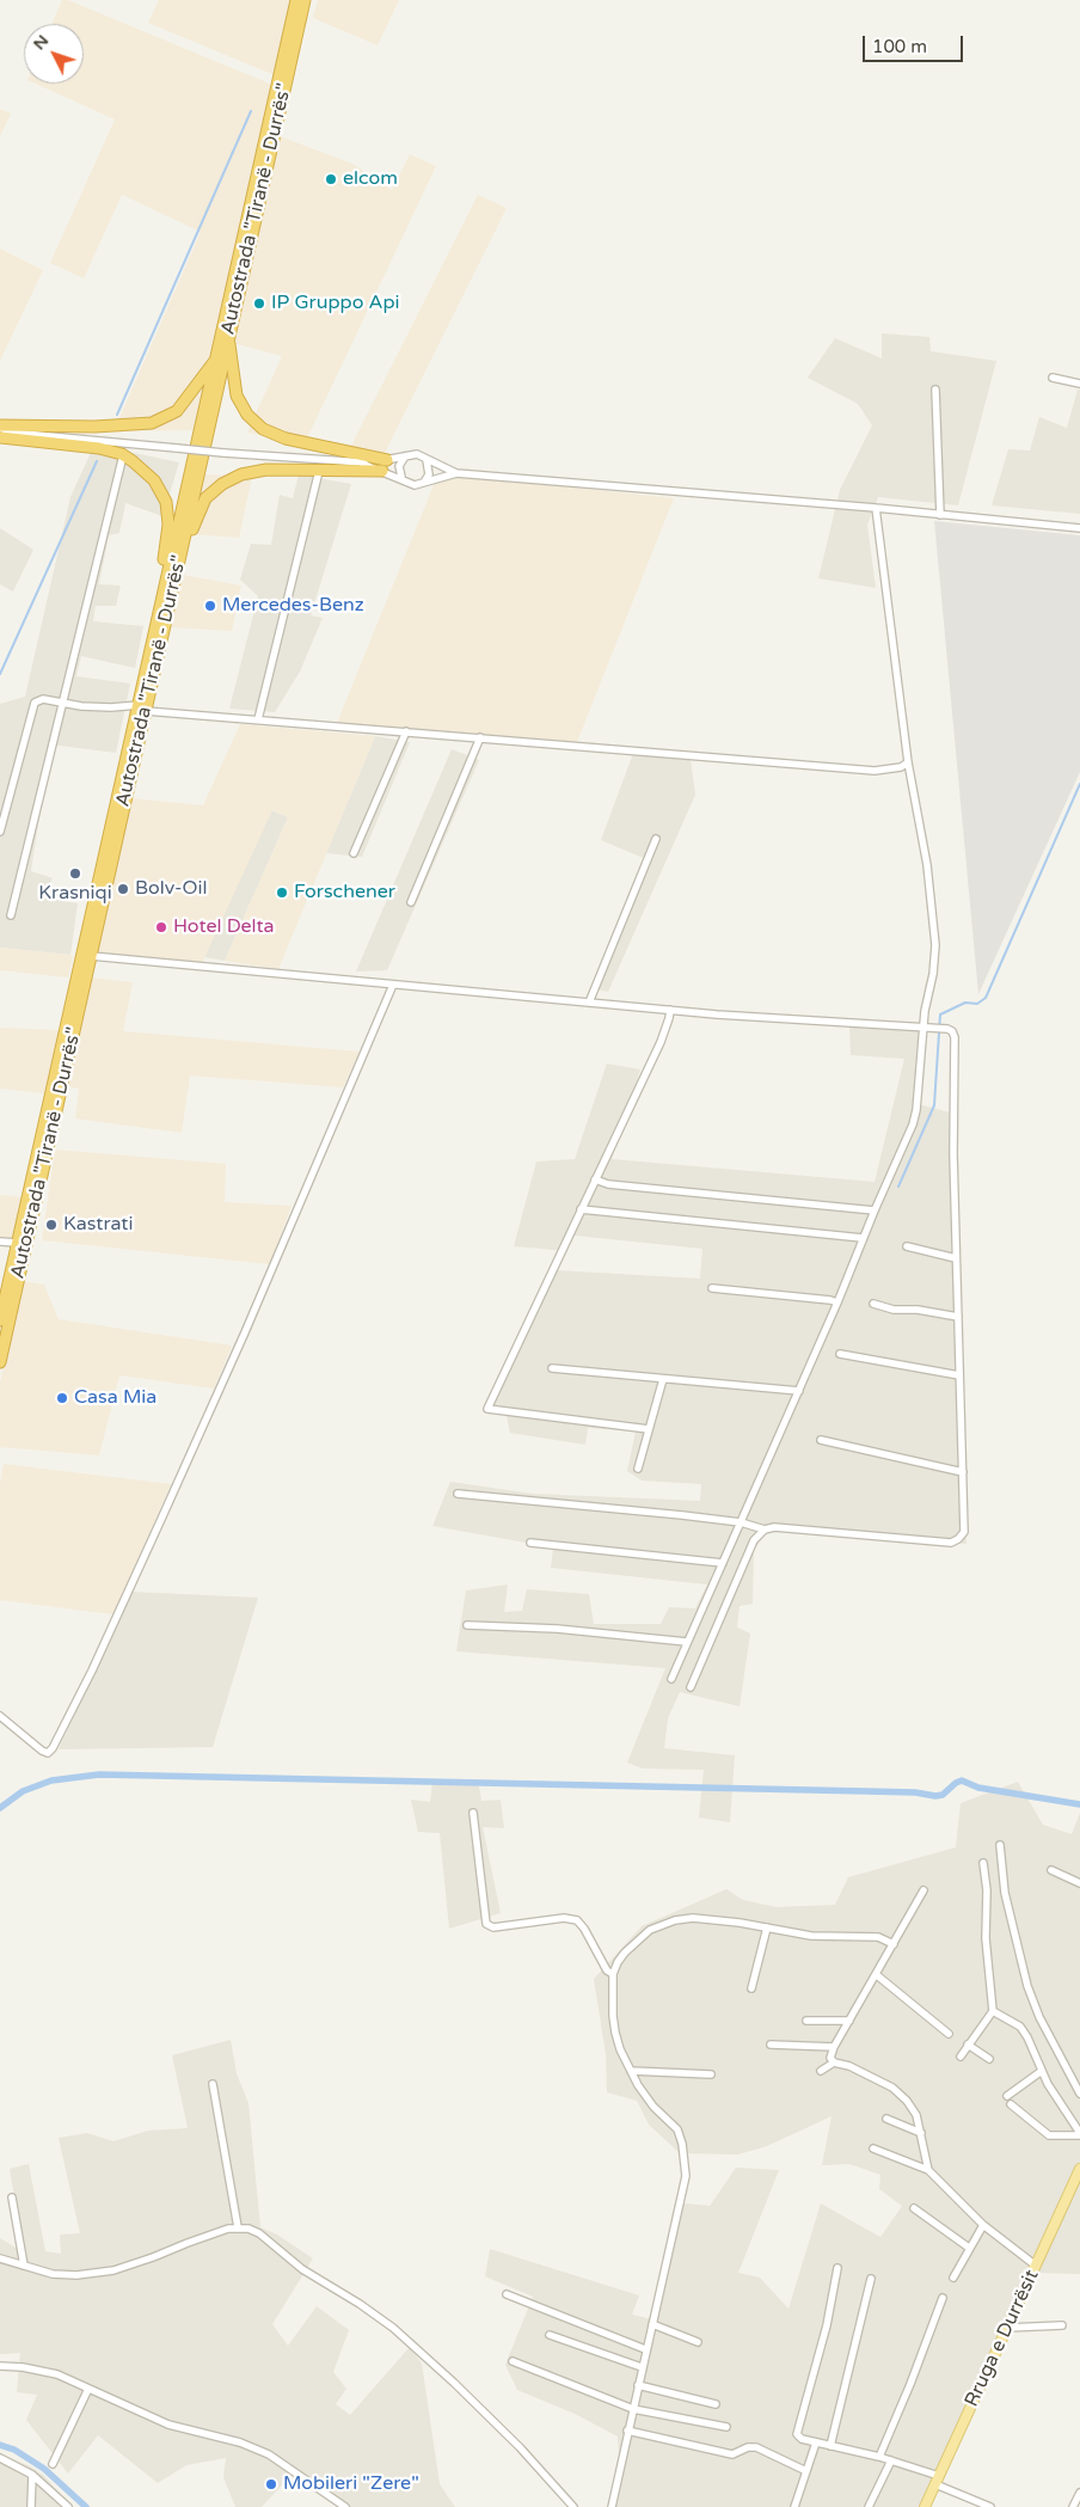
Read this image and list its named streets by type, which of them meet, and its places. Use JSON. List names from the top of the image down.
{
  "streets": {
    "highway": ["Autostrada \"Tiranë - Durrës\""],
    "main road": ["Rruga e Durrësit"]
  },
  "places": [
    "elcom",
    "IP Gruppo Api",
    "Mercedes-Benz",
    "Krasniqi",
    "Bolv-Oil",
    "Forschener",
    "Hotel Delta",
    "Kastrati",
    "Casa Mia",
    "Mobileri \"Zere\""
  ],
  "scale_bar": "100 m",
  "north": "top left"
}
